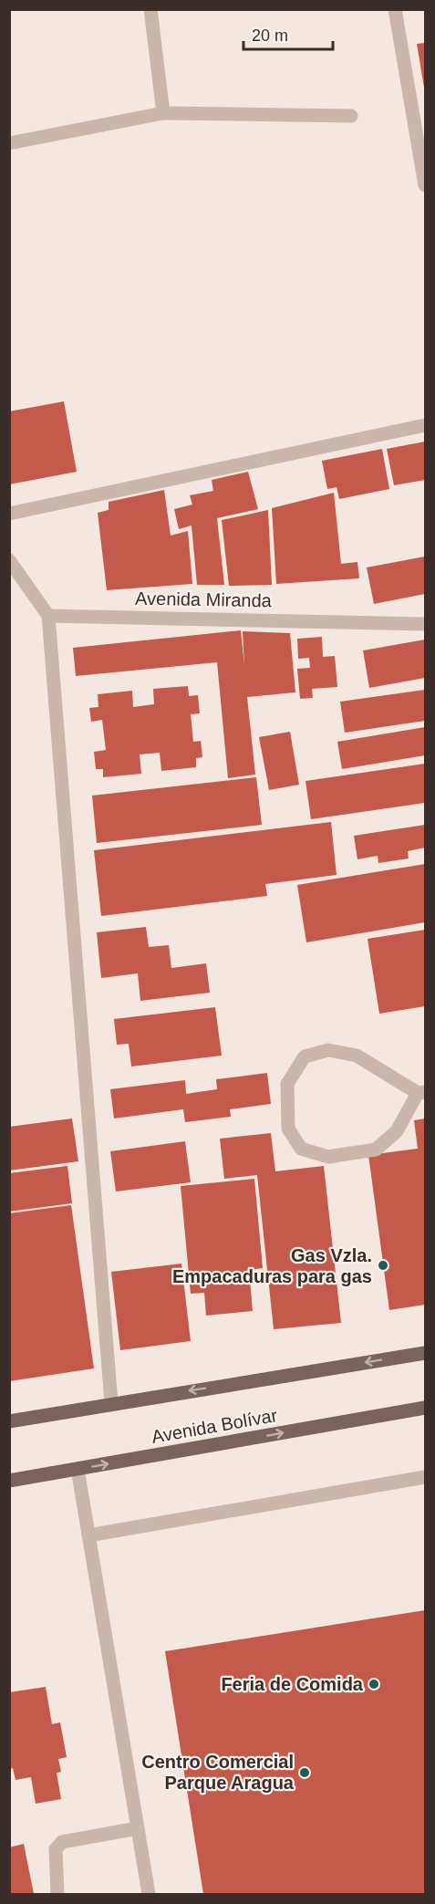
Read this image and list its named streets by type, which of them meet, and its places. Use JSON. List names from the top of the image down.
{
  "streets": {
    "main road": ["Avenida Bolívar"],
    "street": ["Avenida Miranda"]
  },
  "places": ["Gas Vzla. Empacaduras para gas", "Feria de Comida", "Centro Comercial Parque Aragua"],
  "scale_bar": "20 m"
}
